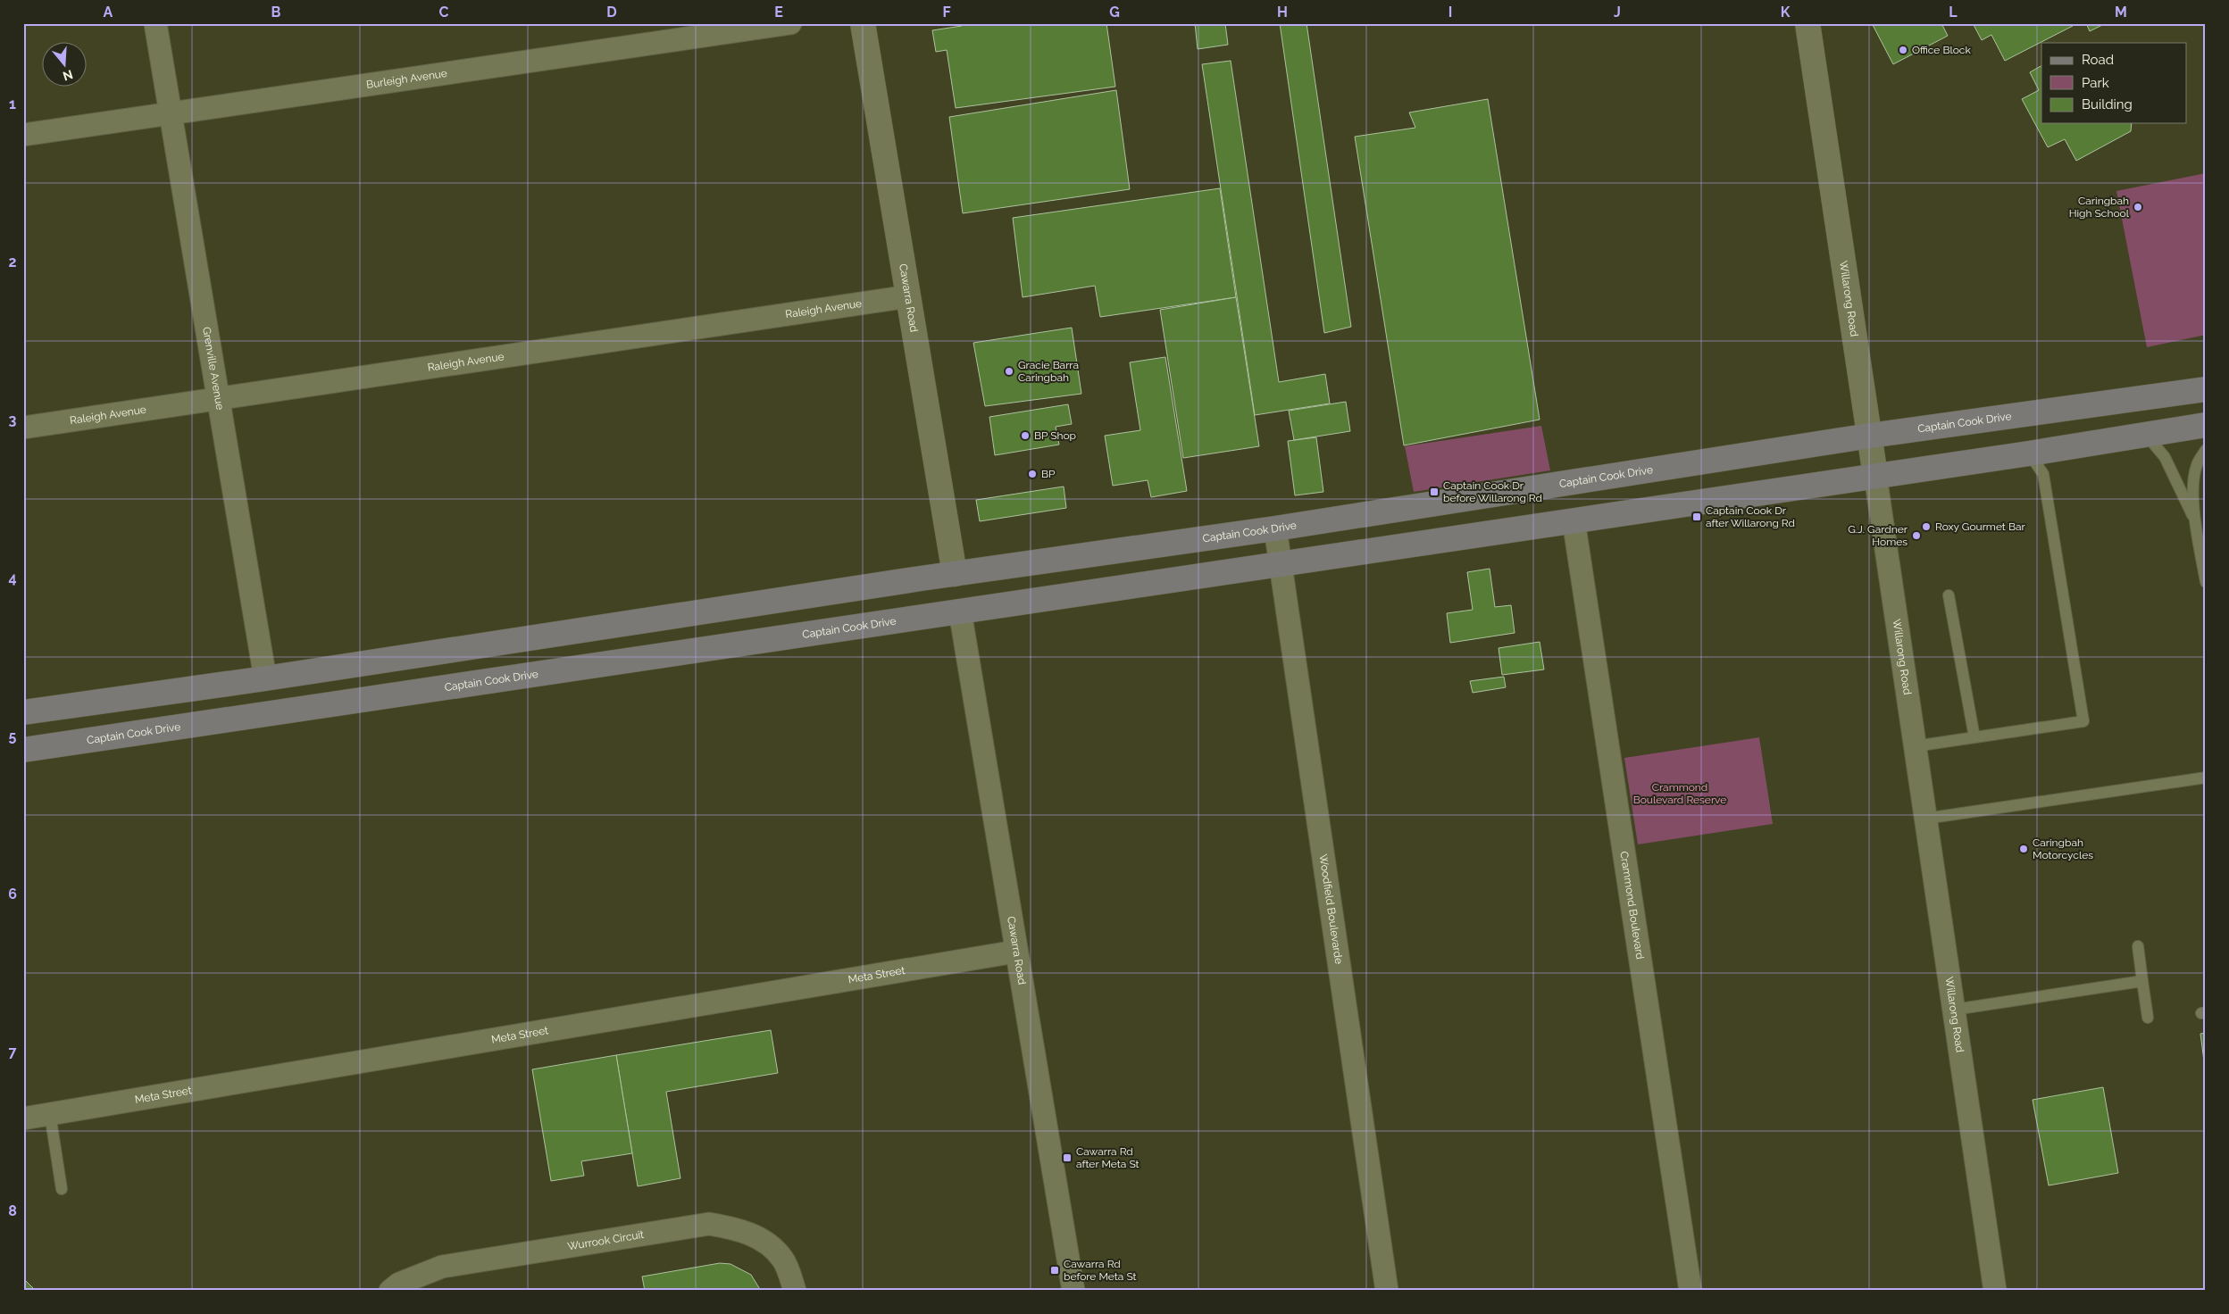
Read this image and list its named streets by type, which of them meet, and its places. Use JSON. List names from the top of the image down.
{
  "streets": {
    "main road": ["Grenville Avenue", "Captain Cook Drive"],
    "street": [
      "Burleigh Avenue",
      "Cawarra Road",
      "Willarong Road",
      "Raleigh Avenue",
      "Crammond Boulevard",
      "Woodfield Boulevarde",
      "Meta Street",
      "Wurrook Circuit"
    ]
  },
  "crossings": [
    ["Burleigh Avenue", "Grenville Avenue"],
    ["Cawarra Road", "Raleigh Avenue"],
    ["Cawarra Road", "Captain Cook Drive"],
    ["Cawarra Road", "Meta Street"],
    ["Willarong Road", "Captain Cook Drive"],
    ["Raleigh Avenue", "Grenville Avenue"],
    ["Grenville Avenue", "Captain Cook Drive"],
    ["Captain Cook Drive", "Crammond Boulevard"],
    ["Captain Cook Drive", "Woodfield Boulevarde"]
  ],
  "parks": ["Crammond Boulevard Reserve"],
  "places": {
    "other": [
      "Office Block",
      "Caringbah High School",
      "Gracie Barra Caringbah",
      "BP Shop",
      "BP",
      "Roxy Gourmet Bar",
      "G.J. Gardner Homes",
      "Caringbah Motorcycles"
    ],
    "transit": [
      "Captain Cook Dr before Willarong Rd",
      "Captain Cook Dr after Willarong Rd",
      "Cawarra Rd after Meta St",
      "Cawarra Rd before Meta St"
    ]
  },
  "legend": ["Road", "Park", "Building"],
  "north": "bottom",
  "grid": {
    "columns": [
      "A",
      "B",
      "C",
      "D",
      "E",
      "F",
      "G",
      "H",
      "I",
      "J",
      "K",
      "L",
      "M"
    ],
    "rows": [
      "1",
      "2",
      "3",
      "4",
      "5",
      "6",
      "7",
      "8"
    ]
  }
}
